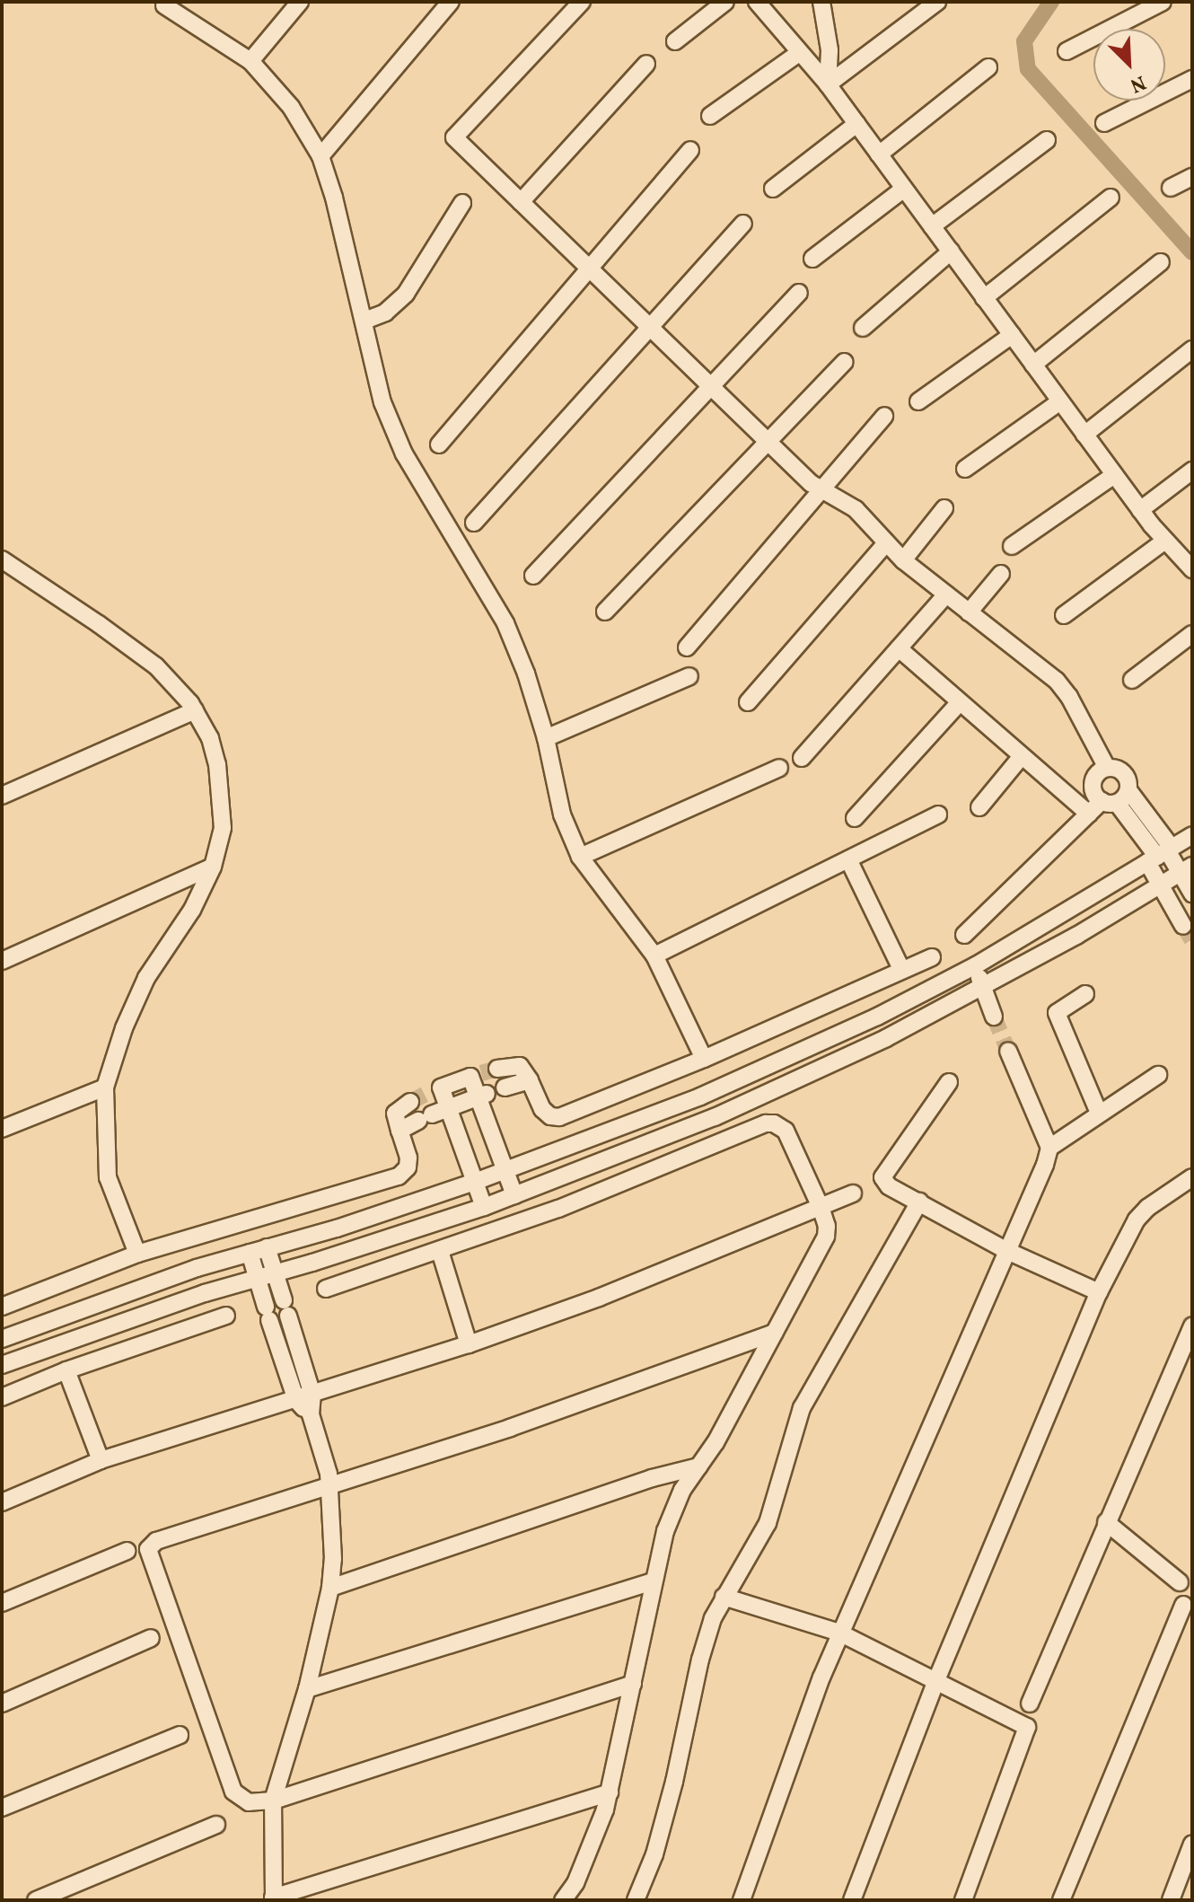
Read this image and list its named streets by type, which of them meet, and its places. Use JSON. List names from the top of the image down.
{
  "north": "bottom right"
}
